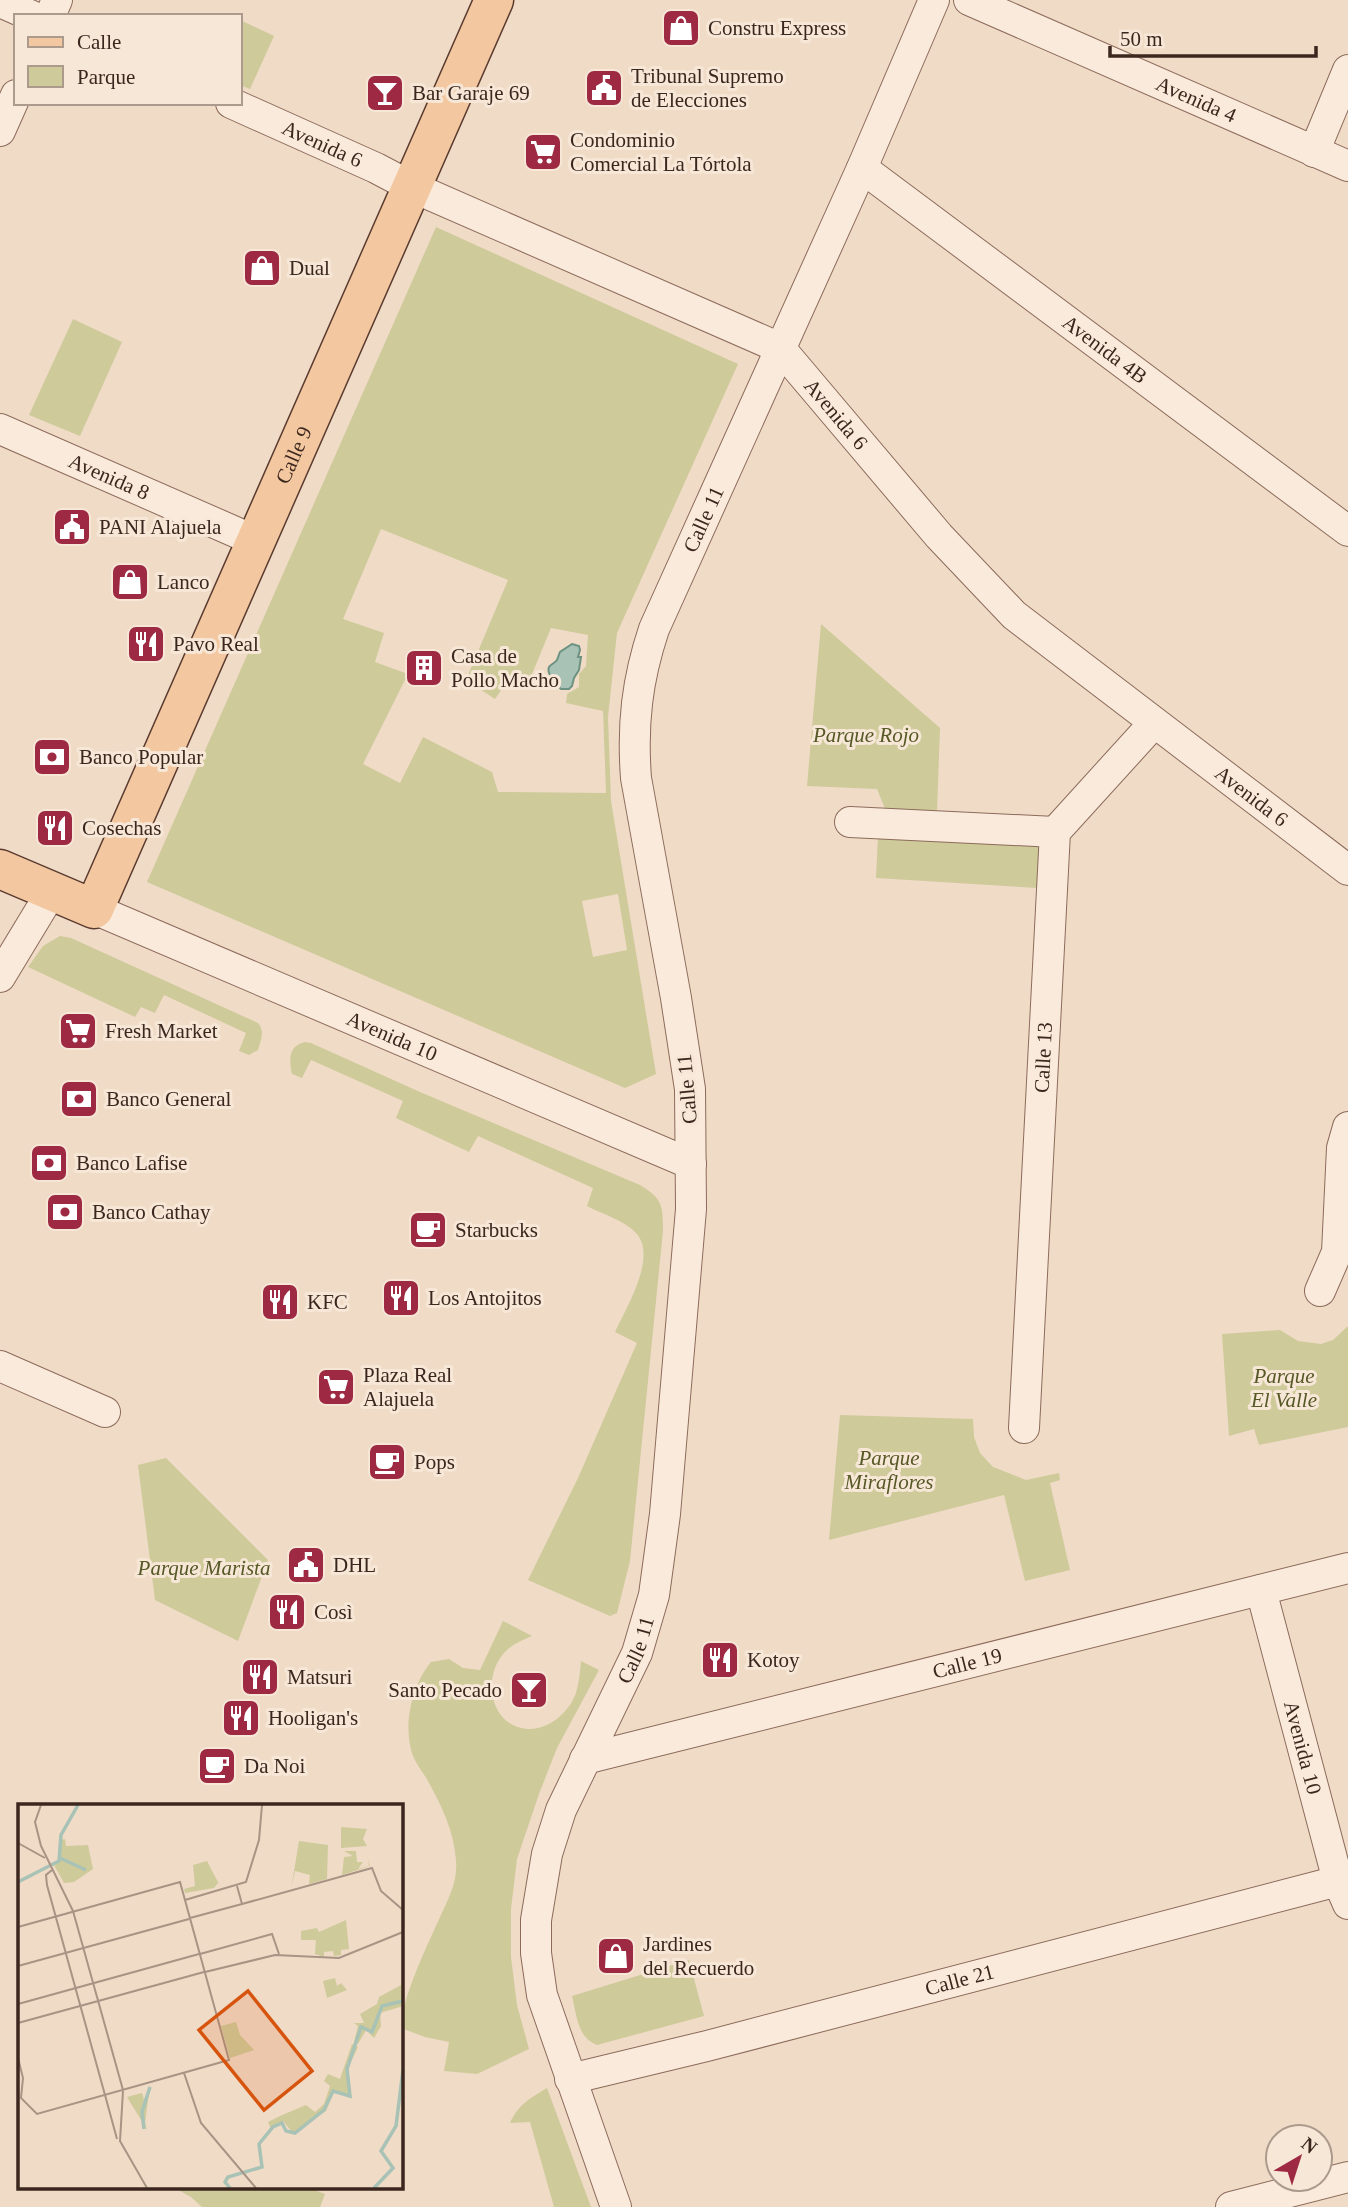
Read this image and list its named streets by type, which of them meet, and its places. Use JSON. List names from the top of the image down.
{
  "streets": {
    "main road": ["Calle 9"],
    "street": [
      "Avenida 4",
      "Avenida 6",
      "Avenida 4B",
      "Avenida 8",
      "Calle 11",
      "Avenida 10",
      "Calle 13",
      "Calle 19",
      "Calle 21"
    ]
  },
  "crossings": [
    ["Avenida 6", "Calle 9"],
    ["Avenida 6", "Calle 11"],
    ["Avenida 4B", "Calle 11"],
    ["Calle 9", "Avenida 8"],
    ["Calle 9", "Avenida 10"],
    ["Calle 11", "Avenida 10"],
    ["Calle 11", "Calle 19"],
    ["Calle 11", "Calle 21"],
    ["Avenida 10", "Calle 19"],
    ["Avenida 10", "Calle 21"]
  ],
  "parks": [
    "Parque Rojo",
    "Parque El Valle",
    "Parque Miraflores",
    "Parque Marista"
  ],
  "places": {
    "shop": [
      "Constru Express",
      "Dual",
      "Lanco",
      "Jardines del Recuerdo"
    ],
    "public building": ["Tribunal Supremo de Elecciones", "PANI Alajuela", "DHL"],
    "bar": ["Bar Garaje 69", "Santo Pecado"],
    "supermarket": ["Condominio Comercial La Tórtola", "Fresh Market", "Plaza Real Alajuela"],
    "restaurant": [
      "Pavo Real",
      "Cosechas",
      "Los Antojitos",
      "KFC",
      "Così",
      "Kotoy",
      "Matsuri",
      "Hooligan's"
    ],
    "building": ["Casa de Pollo Macho"],
    "bank": [
      "Banco Popular",
      "Banco General",
      "Banco Lafise",
      "Banco Cathay"
    ],
    "cafe": ["Starbucks", "Pops", "Da Noi"]
  },
  "legend": ["Calle", "Parque"],
  "scale_bar": "50 m",
  "north": "top right"
}
